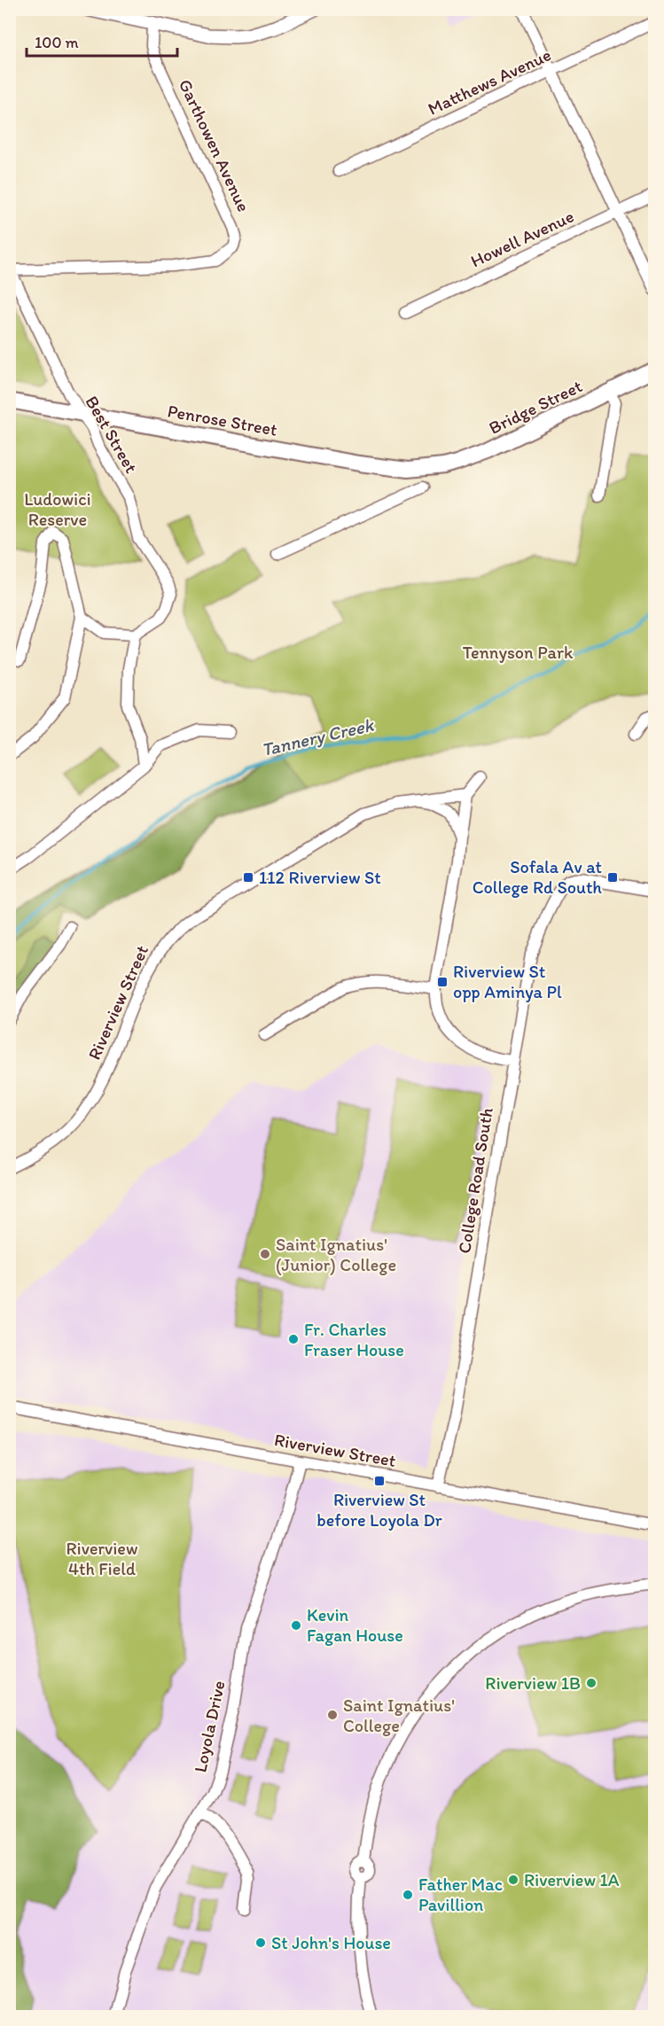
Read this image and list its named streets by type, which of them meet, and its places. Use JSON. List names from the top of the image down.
{
  "streets": {
    "main road": ["Bridge Street", "Penrose Street"],
    "street": [
      "Matthews Avenue",
      "Garthowen Avenue",
      "Howell Avenue",
      "Best Street",
      "Riverview Street",
      "College Road South",
      "Loyola Drive"
    ]
  },
  "crossings": [
    ["Garthowen Avenue", "Best Street"],
    ["Bridge Street", "Penrose Street"],
    ["Penrose Street", "Best Street"],
    ["Riverview Street", "College Road South"],
    ["Riverview Street", "Loyola Drive"]
  ],
  "water": ["Tannery Creek"],
  "parks": ["Ludowici Reserve", "Tennyson Park", "Riverview 4th Field"],
  "places": {
    "transit": [
      "112 Riverview St",
      "Sofala Av at College Rd South",
      "Riverview St opp Aminya Pl",
      "Riverview St before Loyola Dr"
    ],
    "other": [
      "Saint Ignatius' (Junior) College",
      "Fr. Charles Fraser House",
      "Kevin Fagan House",
      "Riverview 1B",
      "Saint Ignatius' College",
      "Riverview 1A",
      "Father Mac Pavillion",
      "St John's House"
    ]
  },
  "scale_bar": "100 m"
}
